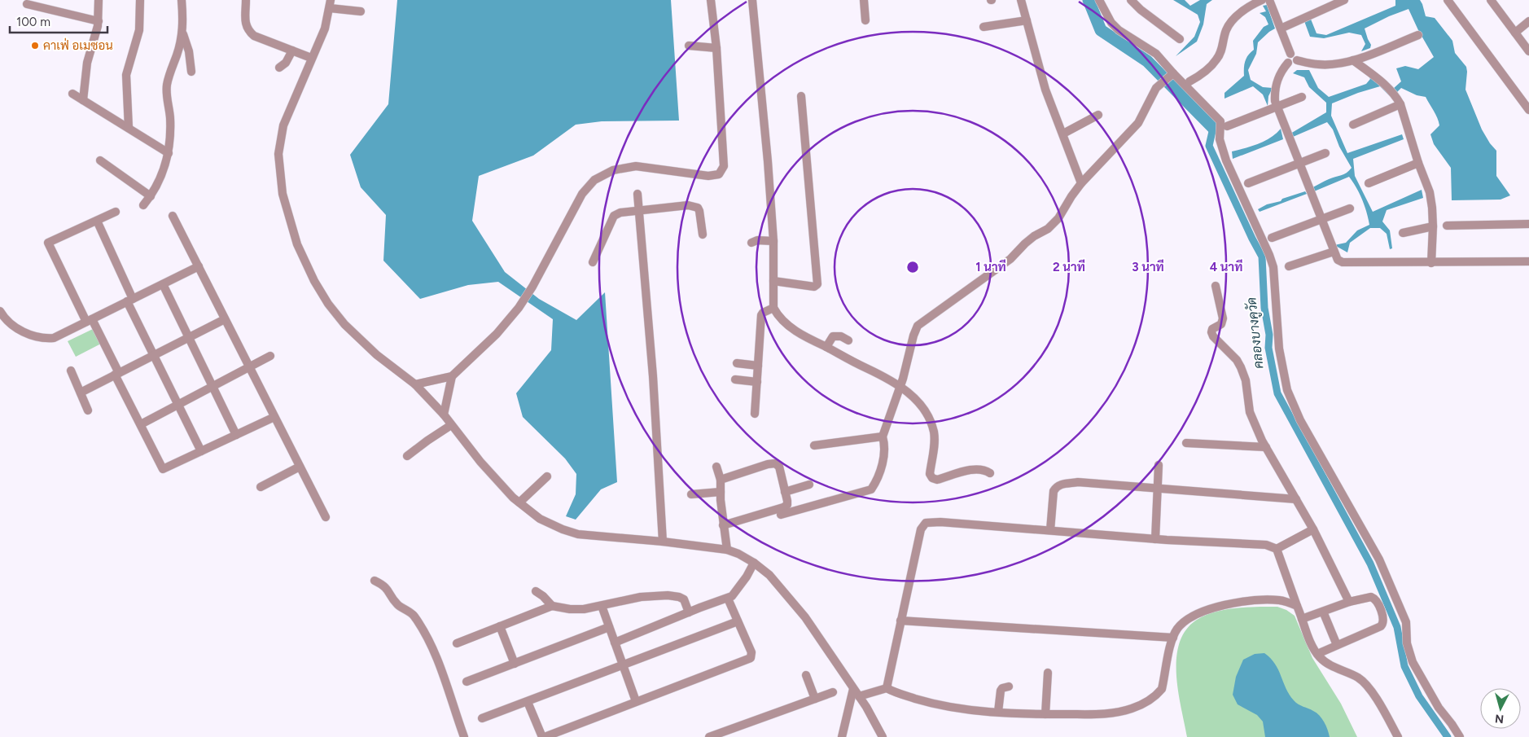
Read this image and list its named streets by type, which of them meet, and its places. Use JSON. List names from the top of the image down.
{
  "water": ["คลองบางคูวัด"],
  "places": ["คาเฟ่ อเมซอน"],
  "scale_bar": "100 m",
  "north": "bottom",
  "rings": [
    "1 นาที",
    "2 นาที",
    "3 นาที",
    "4 นาที"
  ]
}
